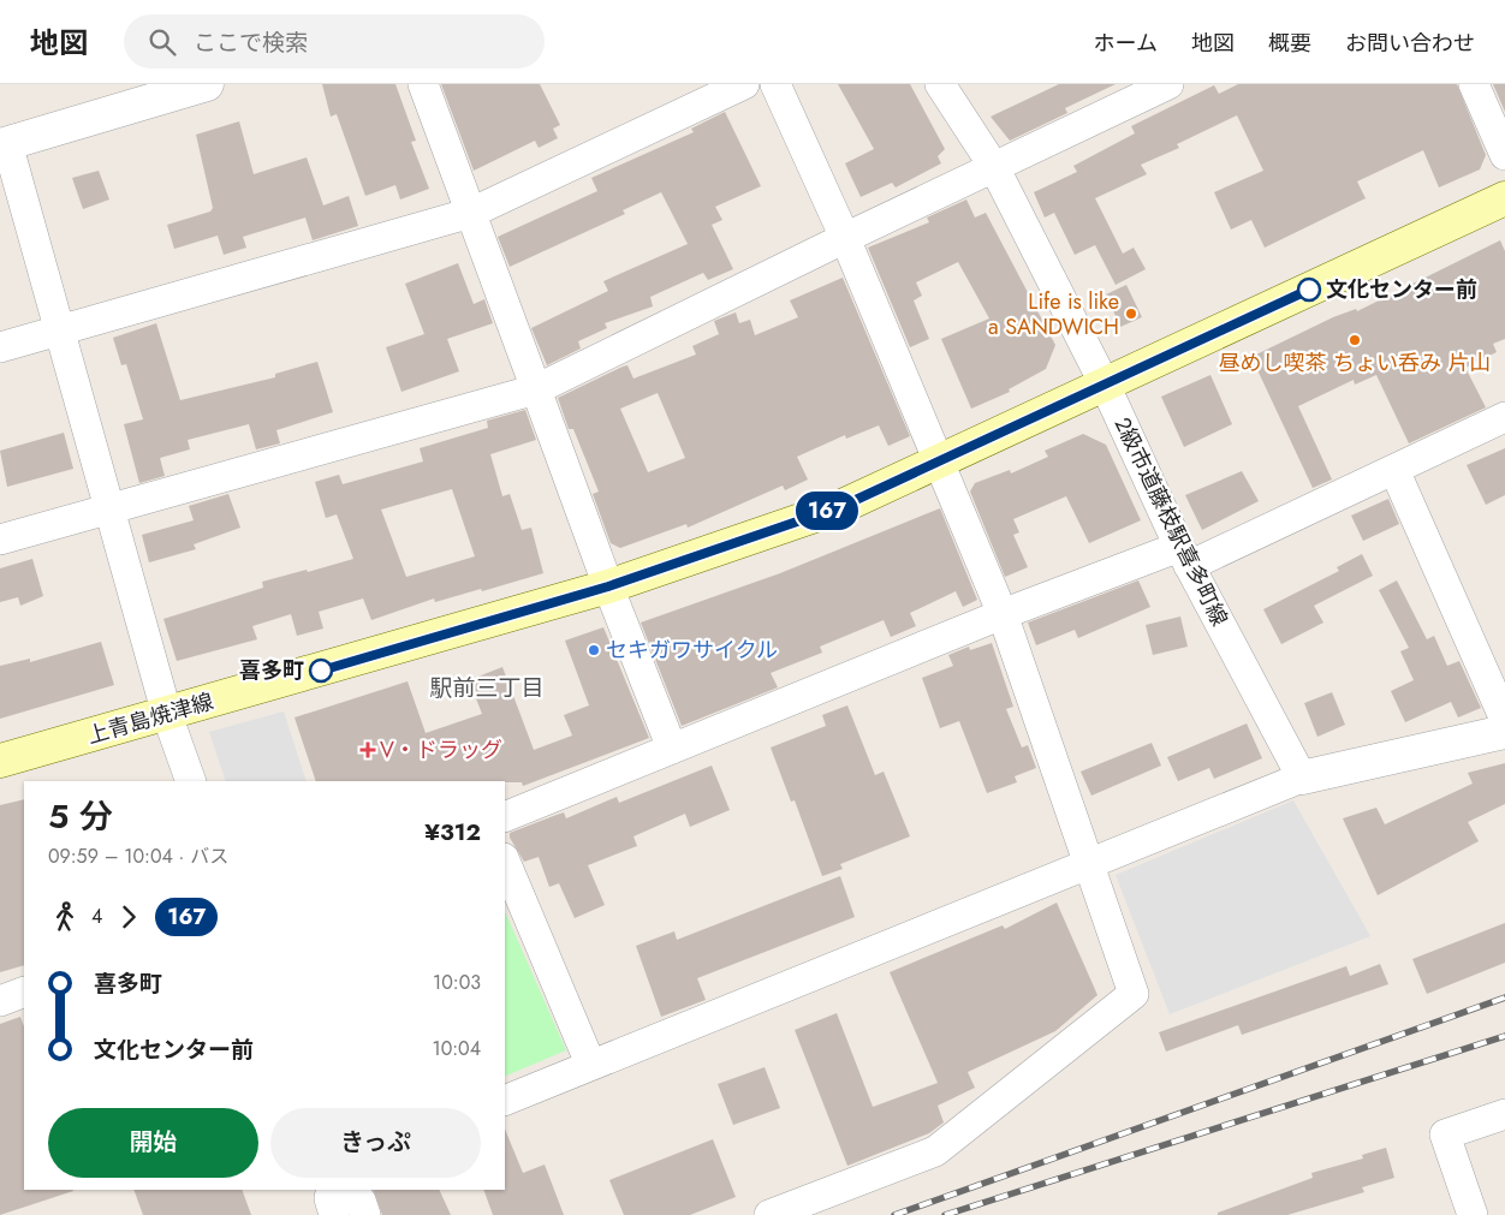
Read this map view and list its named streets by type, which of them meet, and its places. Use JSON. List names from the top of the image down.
{
  "streets": {
    "main road": ["上青島焼津線"],
    "street": ["2級市道藤枝駅喜多町線"]
  },
  "crossings": [
    ["2級市道藤枝駅喜多町線", "上青島焼津線"]
  ],
  "districts": ["駅前三丁目"],
  "places": {
    "other": [
      "文化センター前",
      "Life is like a SANDWICH",
      "昼めし喫茶 ちょい呑み 片山",
      "セキガワサイクル",
      "喜多町"
    ],
    "health": ["V・ドラッグ"]
  },
  "lines": ["bus line 167"],
  "page": {
    "header": "地図",
    "search": "ここで検索",
    "nav": [
      "ホーム",
      "地図",
      "概要",
      "お問い合わせ"
    ],
    "on_map": "167",
    "heading": ["5 分", "09:59 – 10:04 · バス", "¥312"],
    "legs": ["4", "167"],
    "list": [
      {
        "name": "喜多町",
        "value": "10:03"
      },
      {
        "name": "文化センター前",
        "value": "10:04"
      }
    ],
    "buttons": ["開始", "きっぷ"]
  }
}
